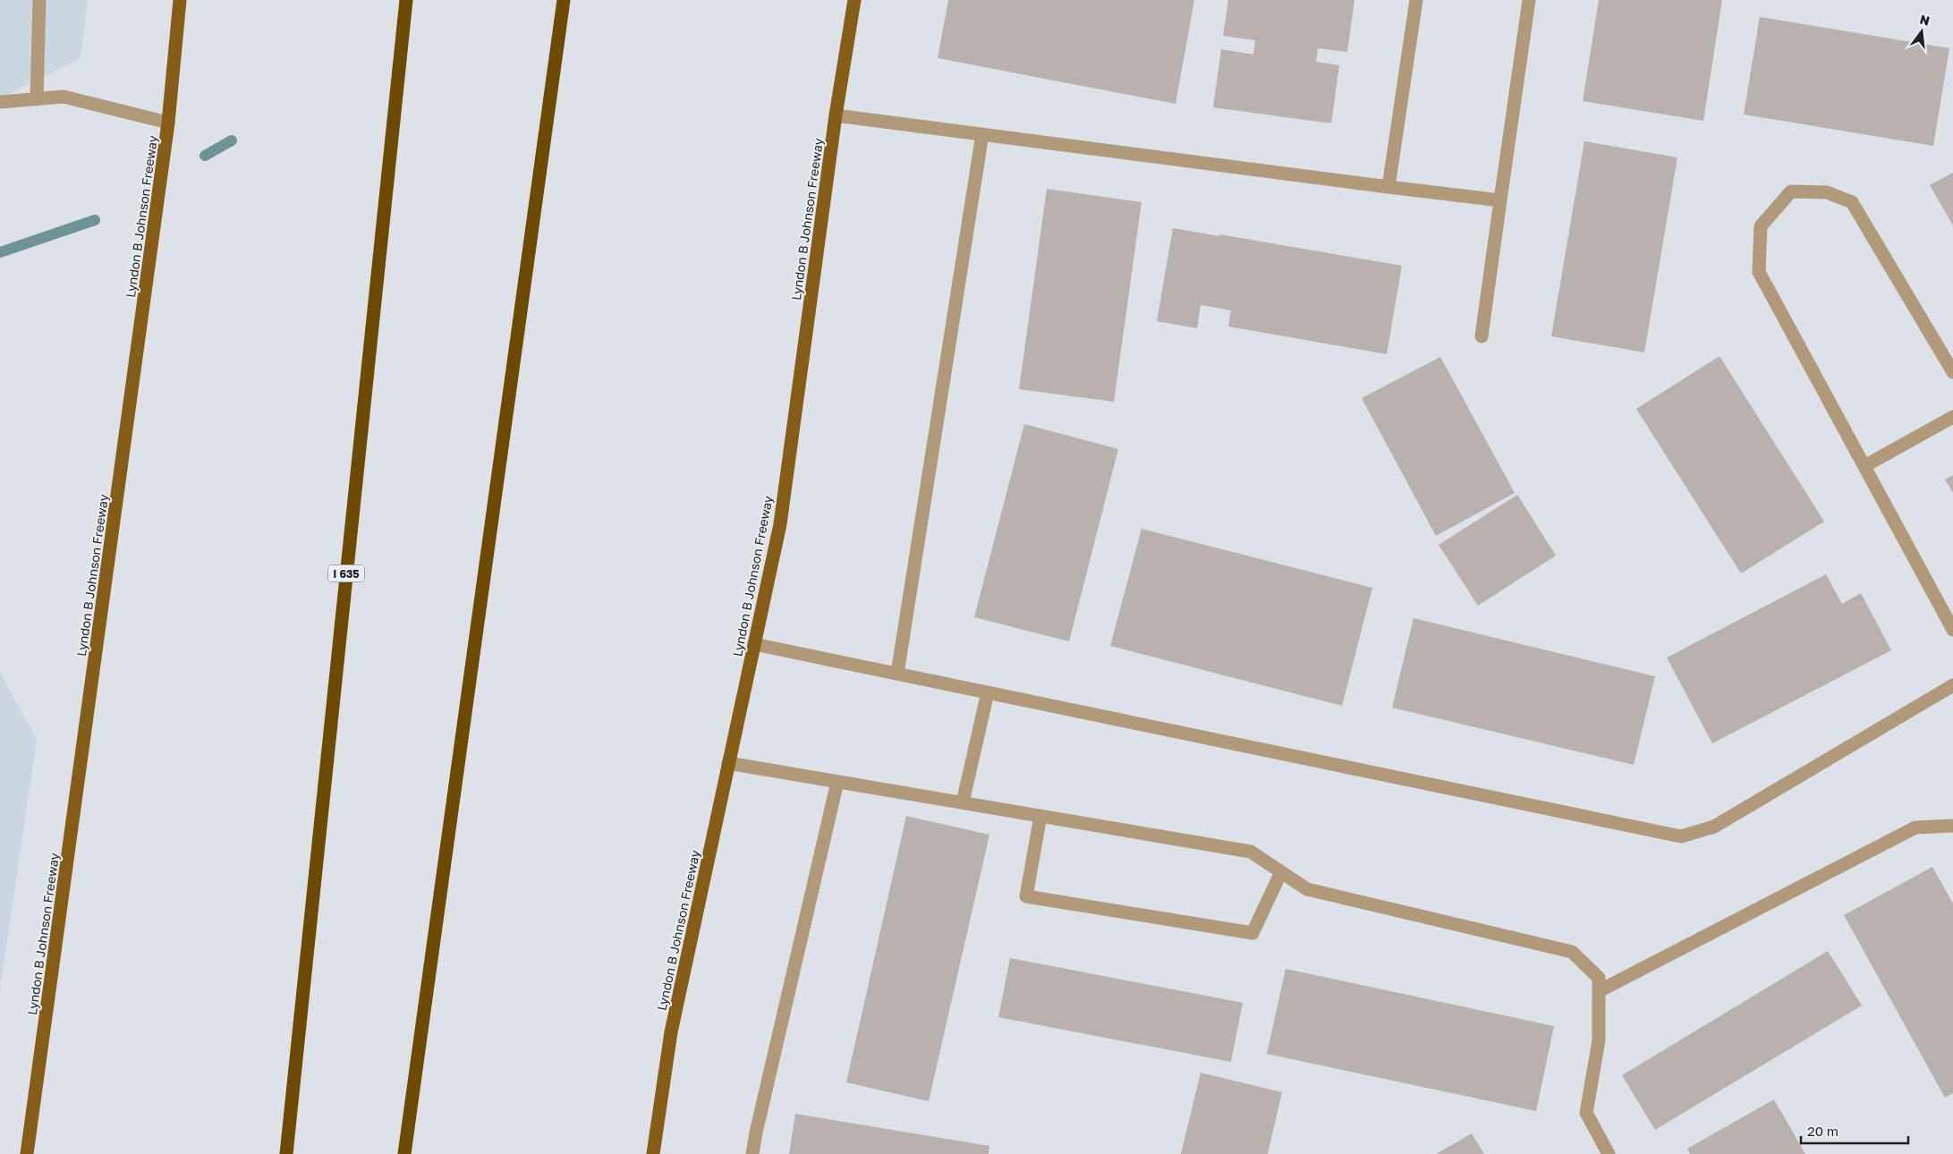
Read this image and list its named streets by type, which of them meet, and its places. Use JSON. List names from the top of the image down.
{
  "streets": {
    "highway": ["I 635"],
    "main road": ["Lyndon B Johnson Freeway"]
  },
  "scale_bar": "20 m",
  "north": "top"
}
